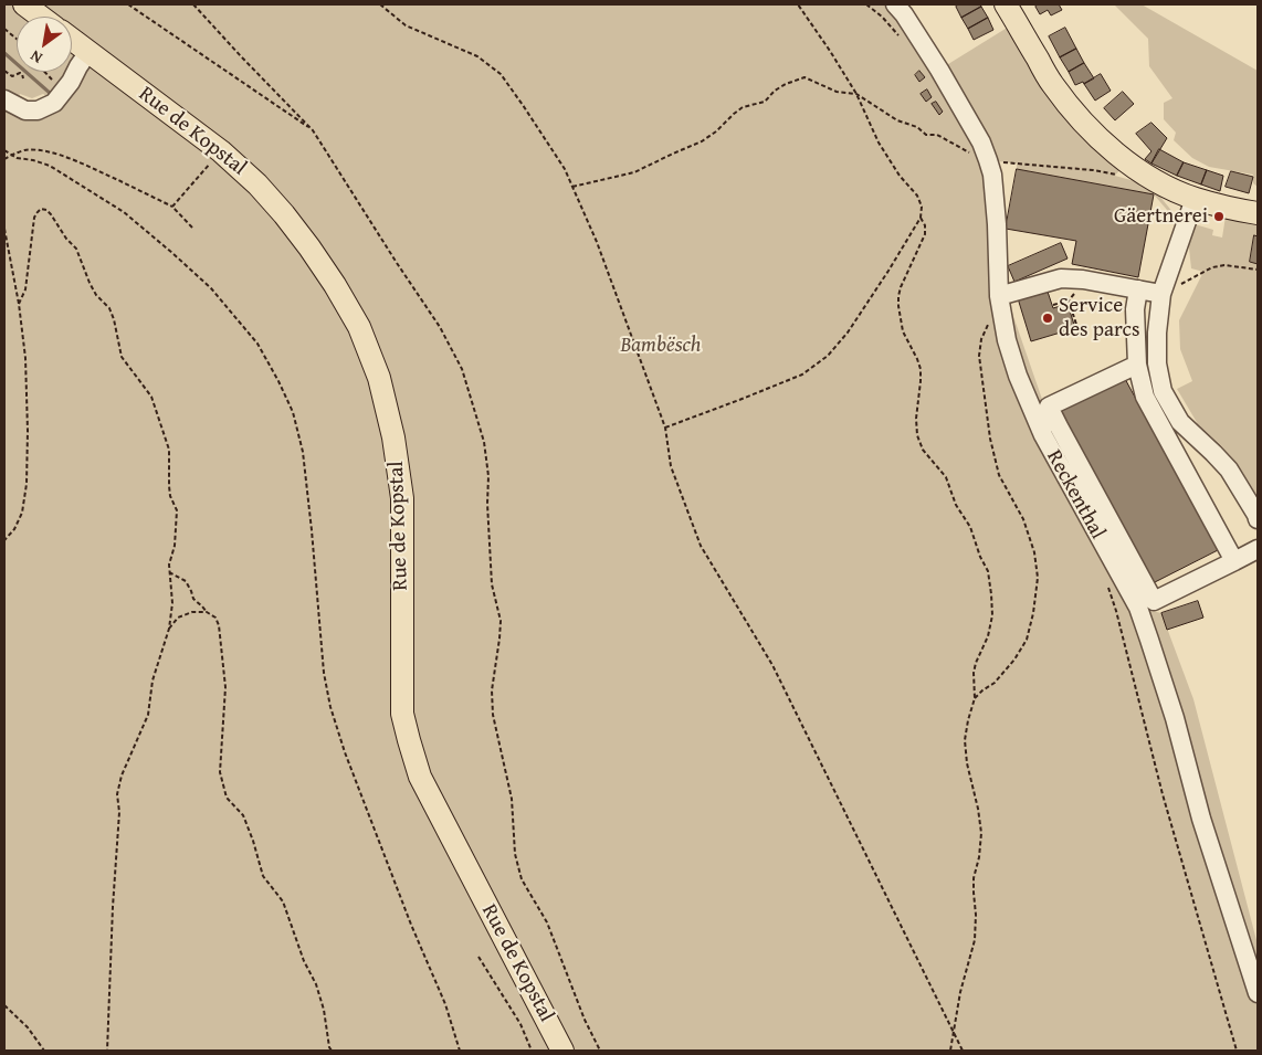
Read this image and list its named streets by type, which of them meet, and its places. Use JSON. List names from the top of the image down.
{
  "streets": {
    "main road": ["Rue de Kopstal"],
    "street": ["Reckenthal"]
  },
  "parks": ["Bambësch"],
  "places": ["Gäertnerei", "Service des parcs"],
  "north": "bottom left"
}
